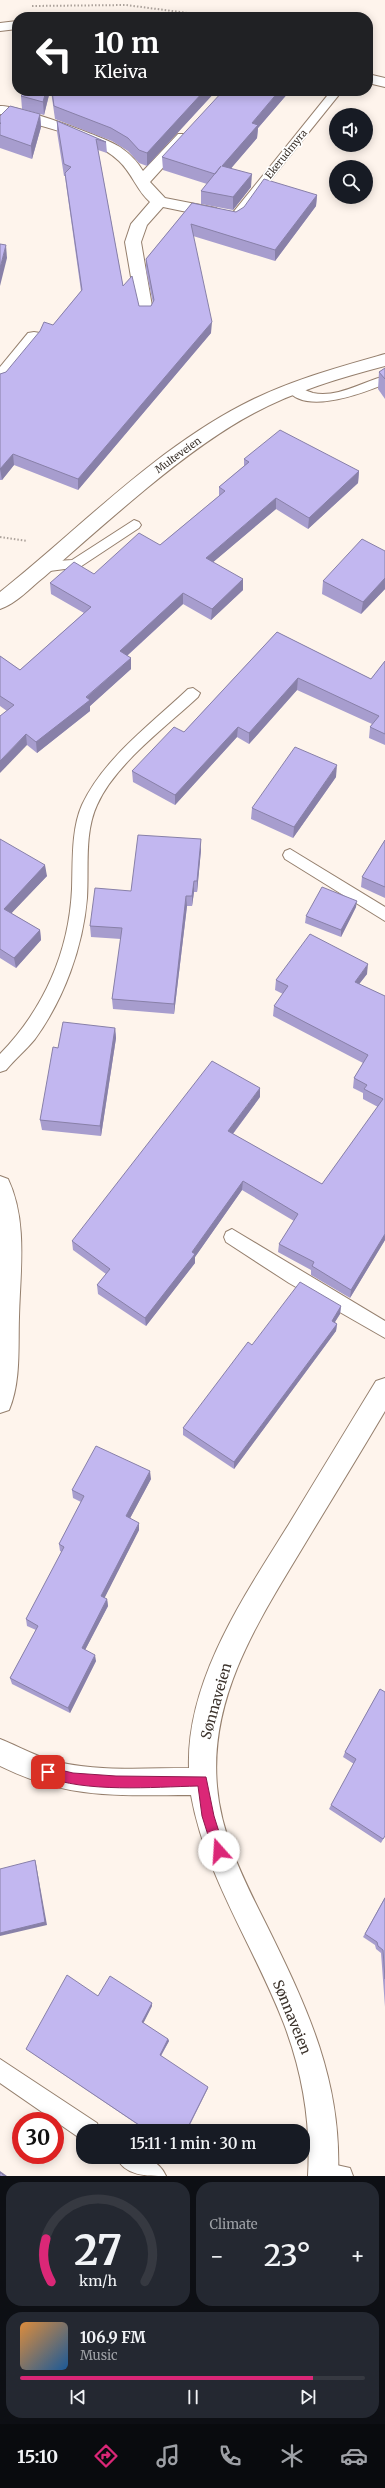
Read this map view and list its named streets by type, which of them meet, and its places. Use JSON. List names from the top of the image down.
{
  "streets": {
    "street": ["Multeveien", "Sønnaveien"],
    "lane": ["Ekerudmyra"]
  },
  "page": {
    "turn": ["10 m", "Kleiva"],
    "limit": "30",
    "trip": "15:11 · 1 min · 30 m",
    "tile": "Climate",
    "heat": ["−", "23°", "+"],
    "song": ["106.9 FM", "Music"],
    "tabs": "15:10",
    "gauge": ["27", "km/h"]
  }
}
